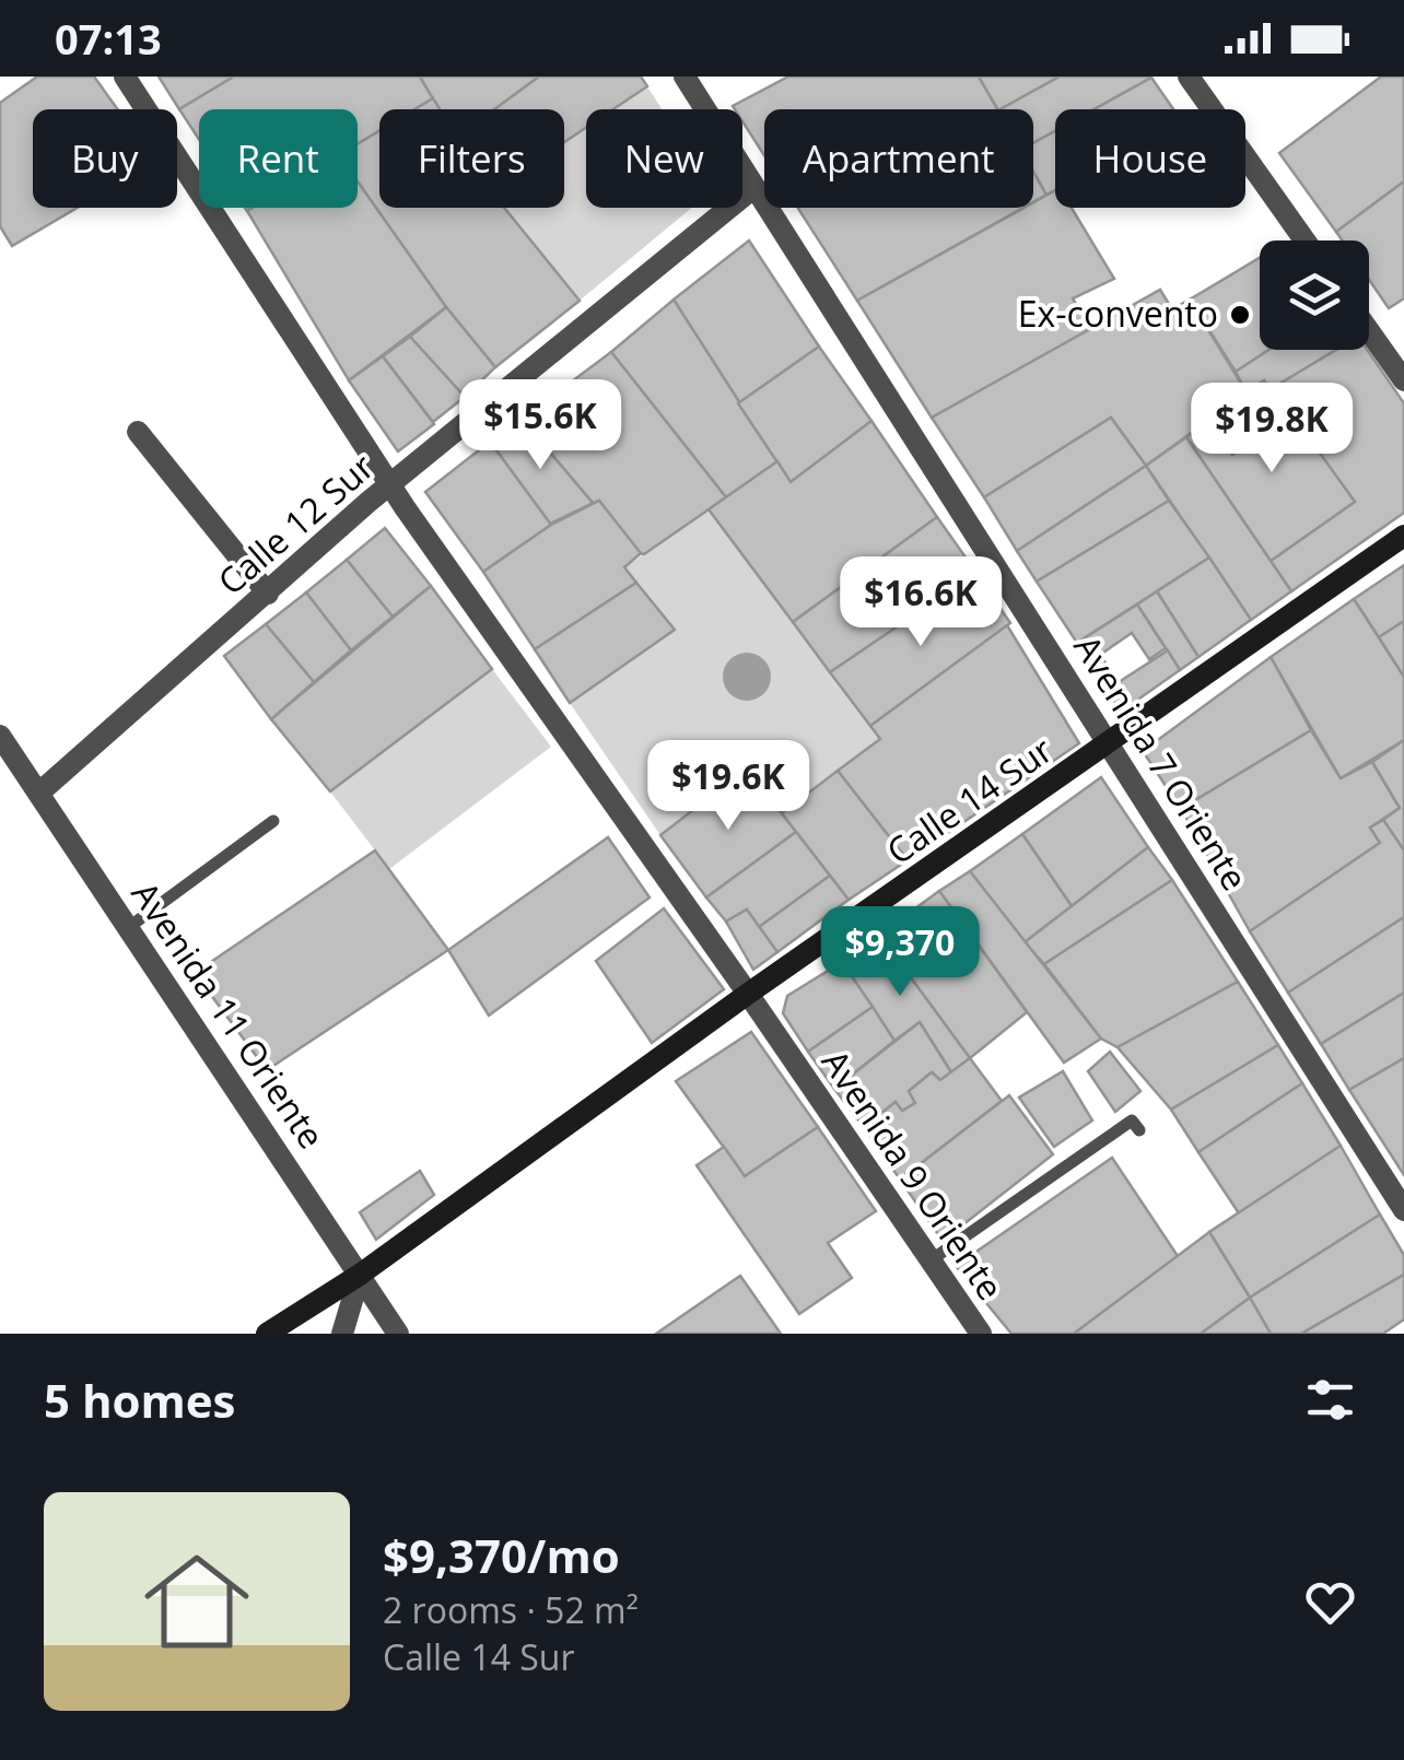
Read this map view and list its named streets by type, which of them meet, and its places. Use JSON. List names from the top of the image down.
{
  "streets": {
    "main road": ["Calle 14 Sur"],
    "street": [
      "Calle 12 Sur",
      "Avenida 7 Oriente",
      "Avenida 11 Oriente",
      "Avenida 9 Oriente"
    ]
  },
  "crossings": [
    ["Calle 12 Sur", "Avenida 7 Oriente"],
    ["Calle 12 Sur", "Avenida 11 Oriente"],
    ["Calle 12 Sur", "Avenida 9 Oriente"],
    ["Avenida 7 Oriente", "Calle 14 Sur"],
    ["Calle 14 Sur", "Avenida 11 Oriente"],
    ["Calle 14 Sur", "Avenida 9 Oriente"]
  ],
  "places": ["Ex-convento"],
  "page": {
    "status": "07:13",
    "chip": [
      "Buy",
      "Rent",
      "Filters",
      "New",
      "Apartment",
      "House"
    ],
    "price": [
      "$15.6K",
      "$19.8K",
      "$16.6K",
      "$19.6K",
      "$9,370"
    ],
    "heading": "5 homes",
    "list": [
      {
        "name": "$9,370/mo",
        "note": "2 rooms · 52 m² · Calle 14 Sur"
      }
    ]
  }
}
